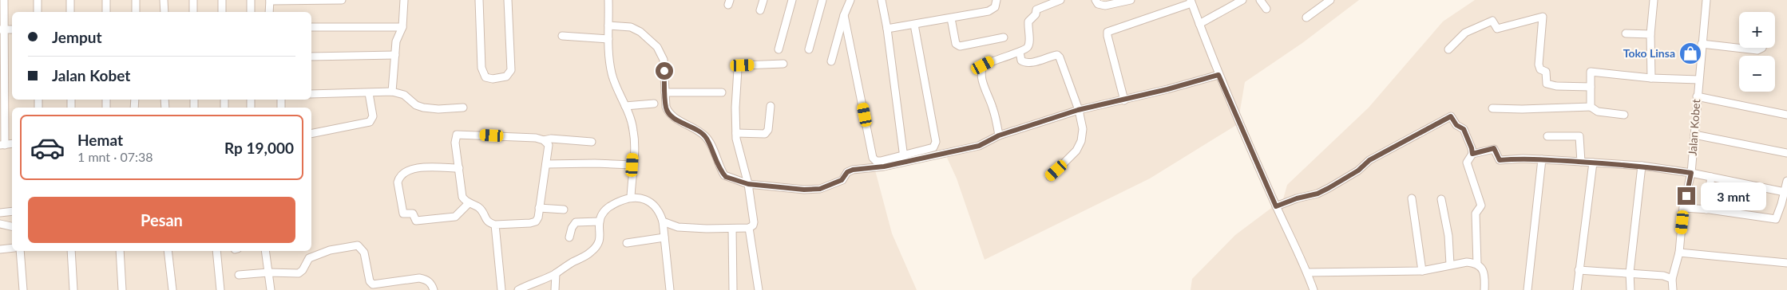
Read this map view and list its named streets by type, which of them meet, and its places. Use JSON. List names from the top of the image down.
{
  "streets": {
    "street": ["Jalan Kobet"]
  },
  "places": {
    "shop": ["Toko Linsa"]
  },
  "page": {
    "map_buttons": ["+", "−"],
    "banner": ["Jemput", "Jalan Kobet"],
    "list": [
      {
        "name": "Hemat",
        "note": "1 mnt · 07:38",
        "value": "Rp 19,000"
      }
    ],
    "bubble": "3 mnt",
    "buttons": "Pesan"
  }
}
